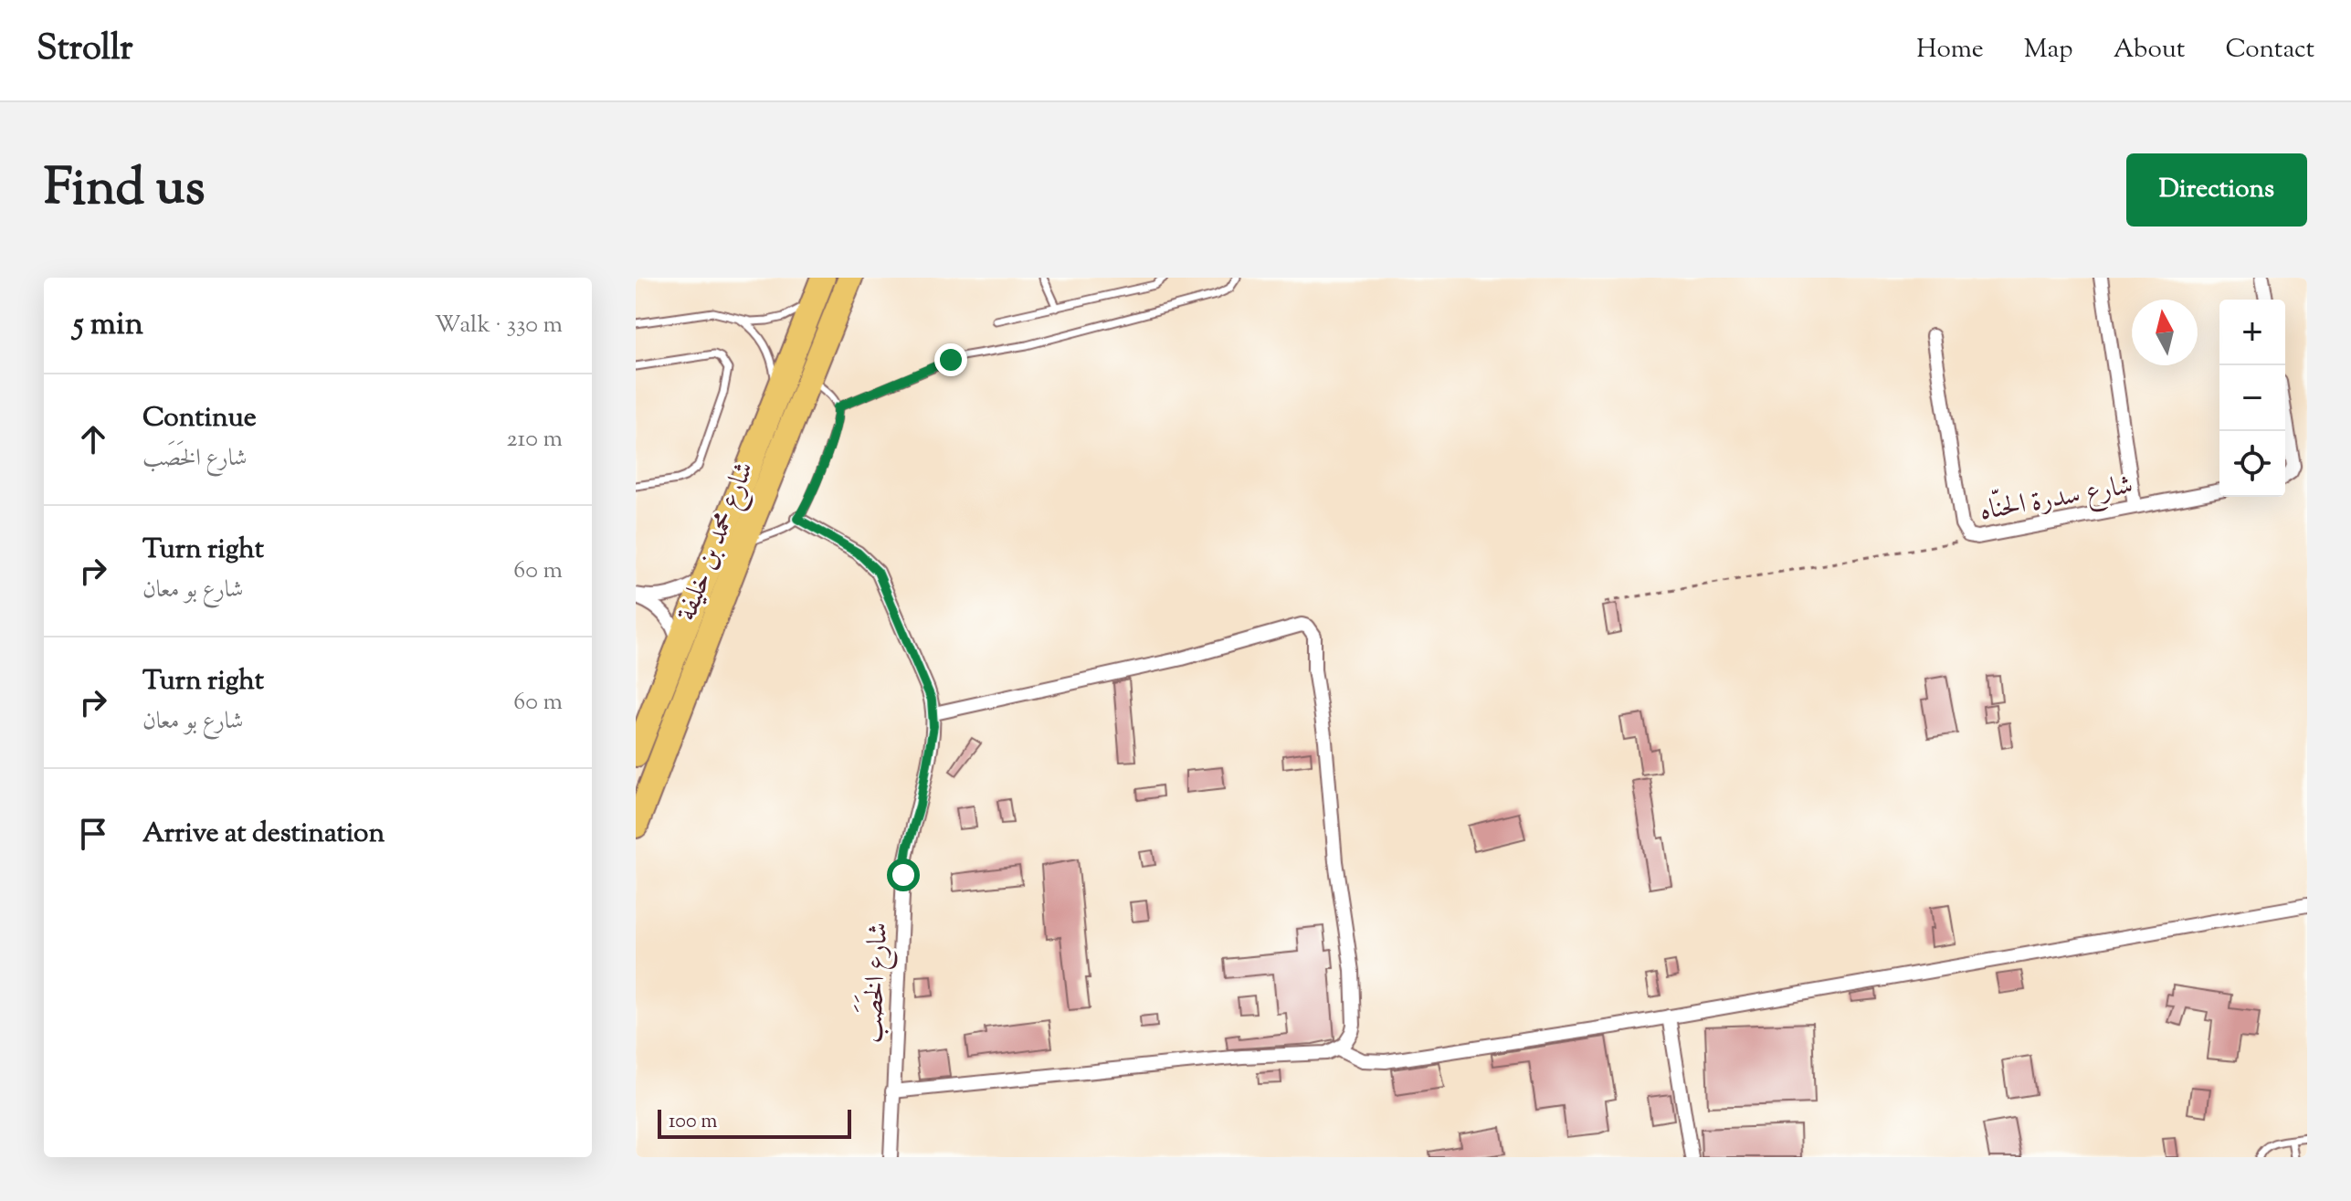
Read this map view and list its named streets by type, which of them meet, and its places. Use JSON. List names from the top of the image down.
{
  "streets": {
    "highway": ["شارع محمد بن خليفة"],
    "street": ["شارع سدرة الحنّاه", "شارع الخَصَب"]
  },
  "scale_bar": "100 m",
  "north": "top",
  "page": {
    "header": "Strollr",
    "nav": [
      "Home",
      "Map",
      "About",
      "Contact"
    ],
    "title": "Find us",
    "buttons": "Directions",
    "heading": ["5 min", "Walk · 330 m"],
    "map_buttons": ["+", "−"],
    "list": [
      ["Continue", "شارع الخَصَب", "210 m"],
      ["Turn right", "شارع بو معان", "60 m"],
      ["Turn right", "شارع بو معان", "60 m"],
      "Arrive at destination"
    ],
    "scale": "100 m"
  }
}
